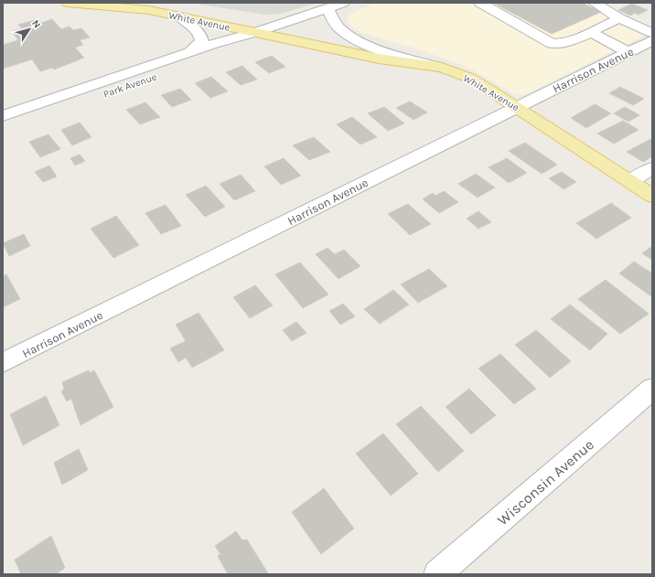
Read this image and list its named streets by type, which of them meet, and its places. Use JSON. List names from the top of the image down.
{
  "streets": {
    "main road": ["White Avenue"],
    "street": ["Harrison Avenue", "Park Avenue", "Wisconsin Avenue"]
  },
  "crossings": [
    ["White Avenue", "Harrison Avenue"],
    ["White Avenue", "Park Avenue"]
  ],
  "north": "top right"
}
